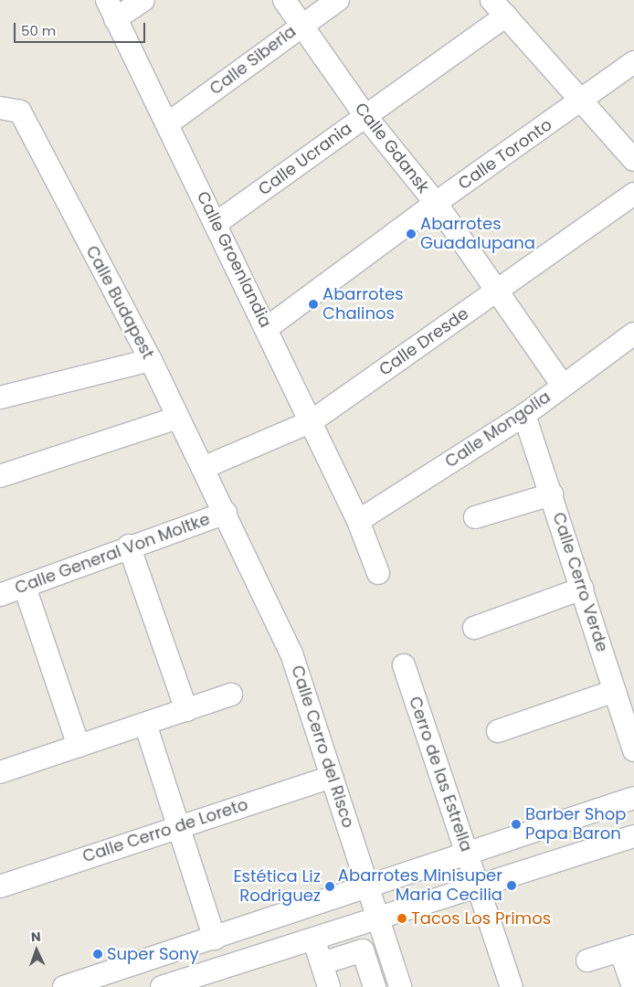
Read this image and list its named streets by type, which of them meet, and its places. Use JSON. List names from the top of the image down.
{
  "streets": {
    "street": [
      "Calle Siberia",
      "Calle Gdansk",
      "Calle Toronto",
      "Calle Ucrania",
      "Calle Groenlandia",
      "Calle Budapest",
      "Calle Dresde",
      "Calle Mongolia",
      "Calle General Von Moltke",
      "Calle Cerro Verde",
      "Calle Cerro del Risco",
      "Cerro de las Estrella",
      "Calle Cerro de Loreto"
    ]
  },
  "crossings": [
    ["Calle Siberia", "Calle Gdansk"],
    ["Calle Siberia", "Calle Groenlandia"],
    ["Calle Gdansk", "Calle Toronto"],
    ["Calle Gdansk", "Calle Ucrania"],
    ["Calle Gdansk", "Calle Dresde"],
    ["Calle Gdansk", "Calle Mongolia"],
    ["Calle Toronto", "Calle Groenlandia"],
    ["Calle Ucrania", "Calle Groenlandia"],
    ["Calle Groenlandia", "Calle Dresde"],
    ["Calle Groenlandia", "Calle Mongolia"],
    ["Calle Budapest", "Calle Dresde"],
    ["Calle Budapest", "Calle General Von Moltke"],
    ["Calle Budapest", "Calle Cerro del Risco"],
    ["Calle Mongolia", "Calle Cerro Verde"],
    ["Calle General Von Moltke", "Calle Cerro del Risco"],
    ["Calle Cerro del Risco", "Calle Cerro de Loreto"]
  ],
  "places": [
    "Abarrotes Guadalupana",
    "Abarrotes Chalinos",
    "Barber Shop Papa Baron",
    "Abarrotes Minisuper Maria Cecilia",
    "Estética Liz Rodriguez",
    "Tacos Los Primos",
    "Super Sony"
  ],
  "scale_bar": "50 m",
  "north": "top"
}
